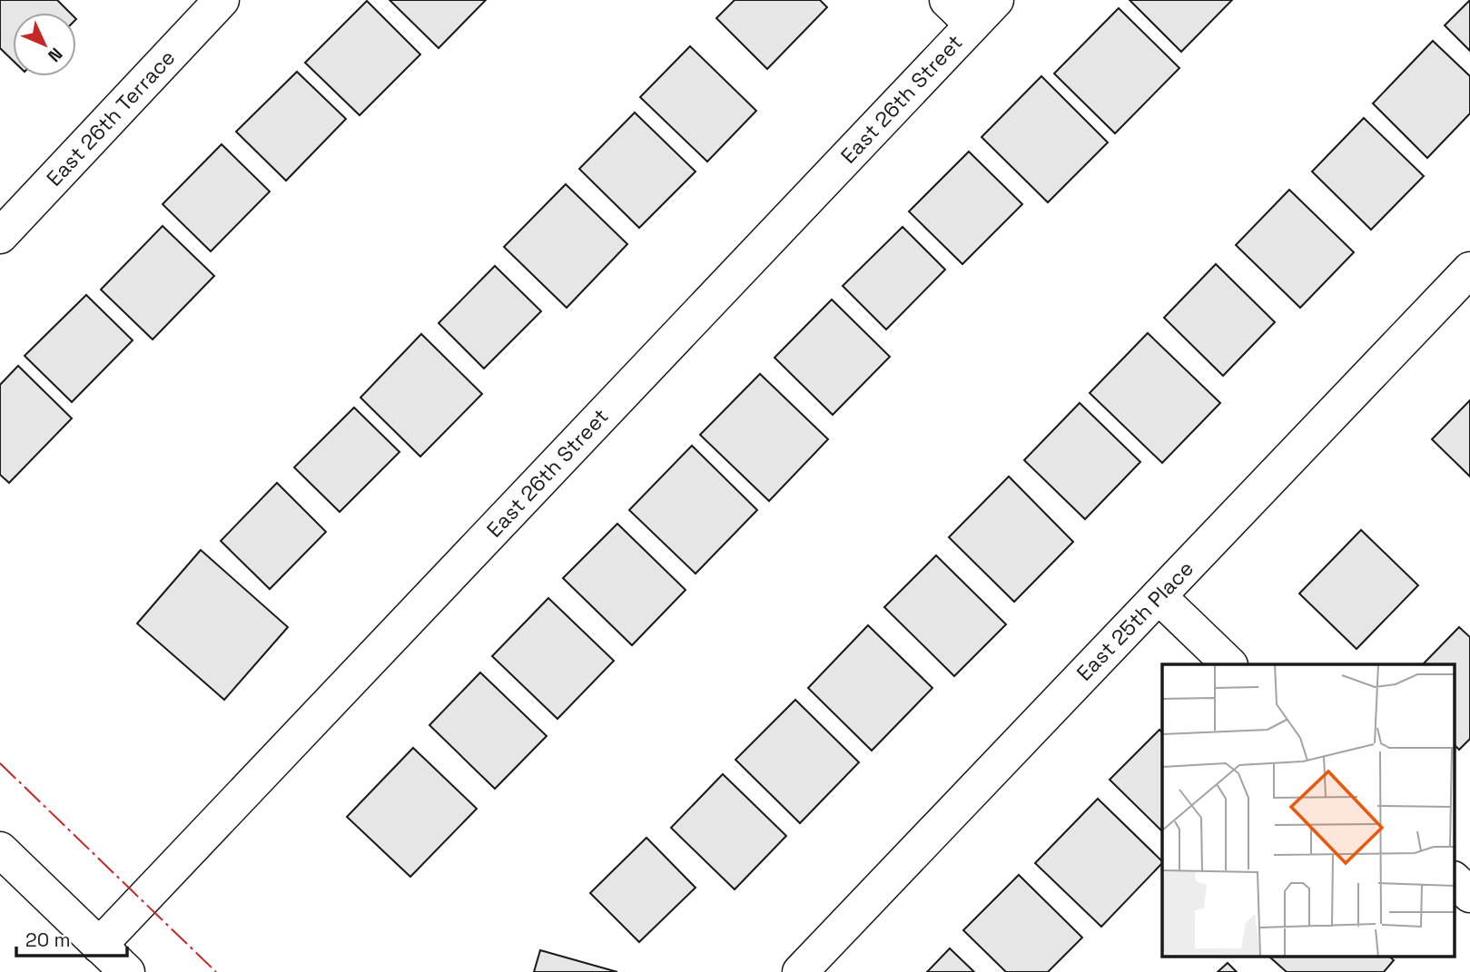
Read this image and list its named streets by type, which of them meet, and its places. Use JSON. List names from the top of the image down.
{
  "streets": {
    "street": ["East 26th Street", "East 26th Terrace", "East 25th Place"]
  },
  "scale_bar": "20 m",
  "north": "bottom right"
}
